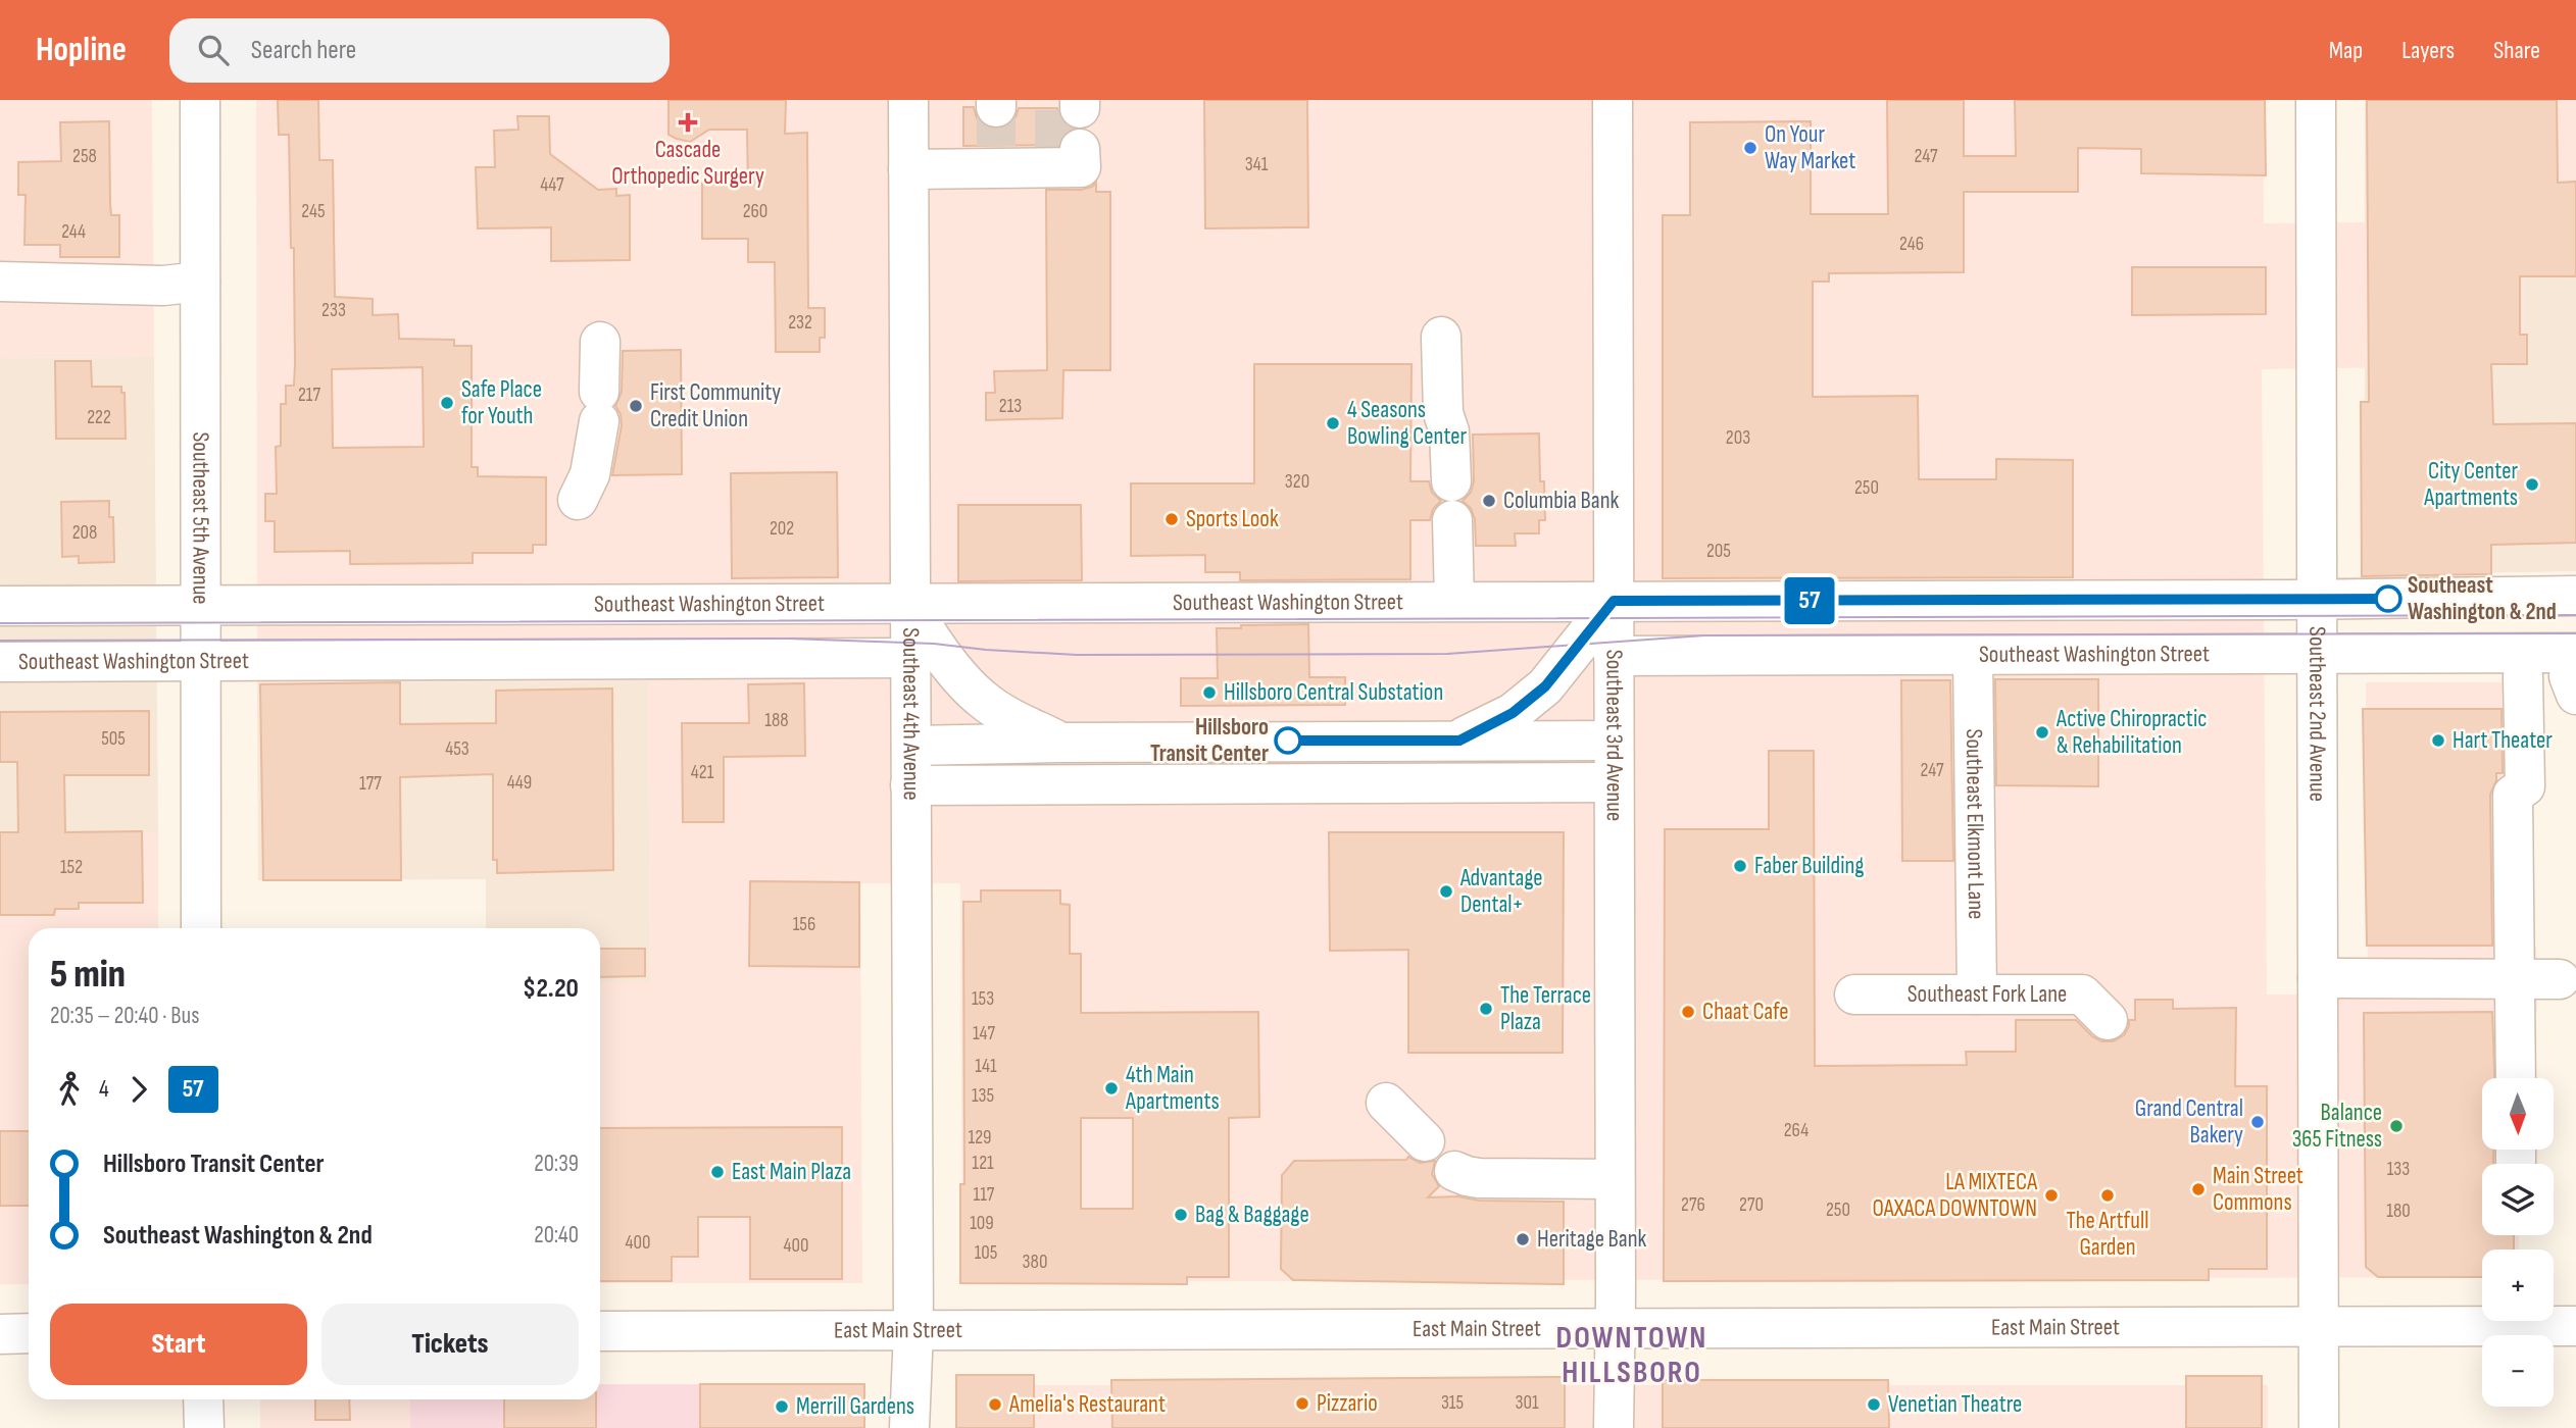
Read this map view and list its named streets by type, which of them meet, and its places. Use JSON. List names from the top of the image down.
{
  "streets": {
    "street": [
      "Southeast 5th Avenue",
      "Southeast Washington Street",
      "Southeast 2nd Avenue",
      "Southeast 4th Avenue",
      "Southeast 3rd Avenue",
      "Southeast Elkmont Lane",
      "Southeast Fork Lane",
      "East Main Street"
    ]
  },
  "crossings": [
    ["Southeast 5th Avenue", "Southeast Washington Street"],
    ["Southeast Washington Street", "Southeast 2nd Avenue"],
    ["Southeast Washington Street", "Southeast 4th Avenue"],
    ["Southeast Washington Street", "Southeast 3rd Avenue"],
    ["Southeast Washington Street", "Southeast Elkmont Lane"],
    ["Southeast 2nd Avenue", "East Main Street"],
    ["Southeast 4th Avenue", "East Main Street"],
    ["Southeast 3rd Avenue", "East Main Street"],
    ["Southeast Elkmont Lane", "Southeast Fork Lane"]
  ],
  "districts": ["DOWNTOWN HILLSBORO"],
  "places": {
    "health": ["Cascade Orthopedic Surgery"],
    "other": [
      "On Your Way Market",
      "Safe Place for Youth",
      "First Community Credit Union",
      "4 Seasons Bowling Center",
      "City Center Apartments",
      "Columbia Bank",
      "Sports Look",
      "Southeast Washington & 2nd",
      "Hillsboro Central Substation",
      "Active Chiropractic & Rehabilitation",
      "Hillsboro Transit Center",
      "Hart Theater",
      "Faber Building",
      "Advantage Dental+",
      "The Terrace Plaza",
      "Chaat Cafe",
      "4th Main Apartments",
      "Grand Central Bakery",
      "Balance 365 Fitness",
      "East Main Plaza",
      "Main Street Commons",
      "LA MIXTECA OAXACA DOWNTOWN",
      "The Artfull Garden",
      "Bag & Baggage",
      "Heritage Bank",
      "Pizzario",
      "Amelia's Restaurant",
      "Venetian Theatre",
      "Merrill Gardens"
    ]
  },
  "lines": ["bus line 57"],
  "house_numbers": [
    "258",
    "247",
    "341",
    "447",
    "245",
    "260",
    "244",
    "246",
    "233",
    "232",
    "217",
    "213",
    "222",
    "203",
    "320",
    "250",
    "202",
    "208",
    "205",
    "188",
    "505",
    "453",
    "247",
    "421",
    "449",
    "177",
    "152",
    "156",
    "153",
    "147",
    "141",
    "135",
    "264",
    "129",
    "121",
    "133",
    "117",
    "276",
    "270",
    "250",
    "180",
    "109",
    "400",
    "400",
    "105",
    "380",
    "315",
    "301"
  ],
  "north": "bottom",
  "page": {
    "header": "Hopline",
    "search": "Search here",
    "nav": ["Map", "Layers", "Share"],
    "on_map": "57",
    "heading": ["5 min", "20:35 – 20:40 · Bus", "$2.20"],
    "legs": ["4", "57"],
    "map_buttons": ["+", "−"],
    "list": [
      {
        "name": "Hillsboro Transit Center",
        "value": "20:39"
      },
      {
        "name": "Southeast Washington & 2nd",
        "value": "20:40"
      }
    ],
    "buttons": ["Start", "Tickets"]
  }
}
